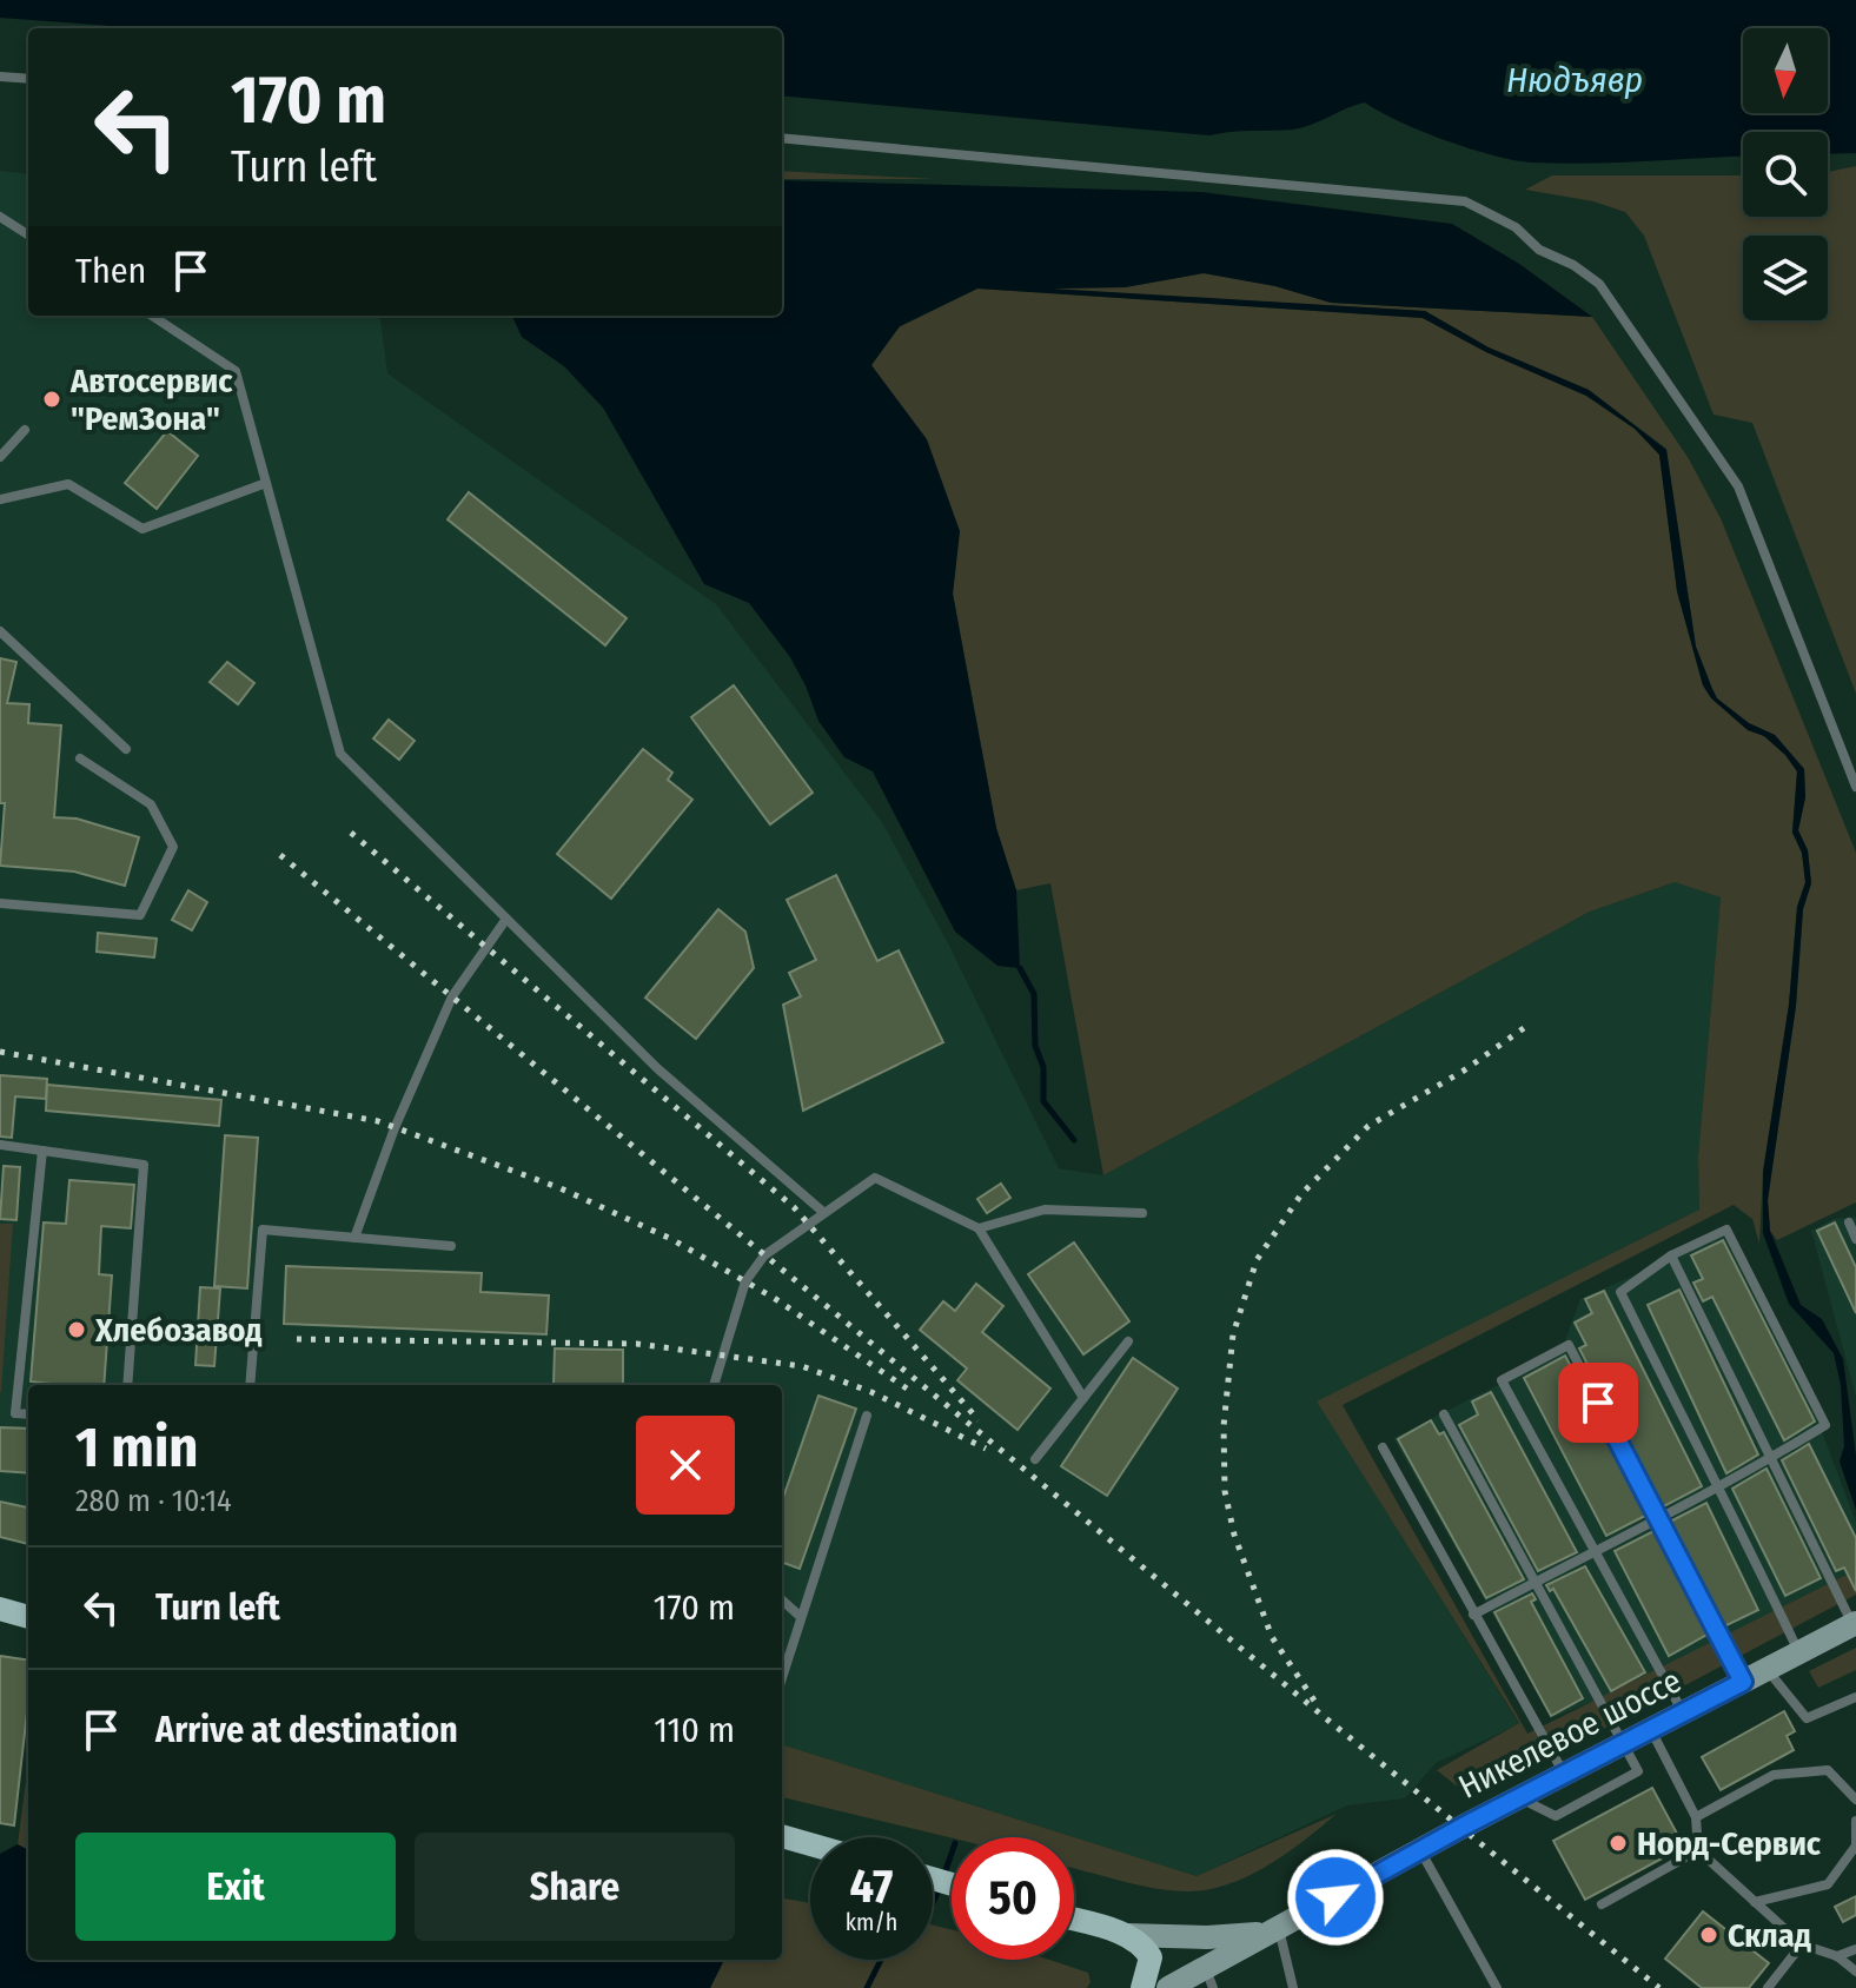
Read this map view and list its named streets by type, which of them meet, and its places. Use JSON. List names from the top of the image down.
{
  "streets": {
    "main road": ["Никелевое шоссе"]
  },
  "water": ["Нюдъявр"],
  "places": [
    "Автосервис \"РемЗона\"",
    "Хлебозавод",
    "Норд-Сервис",
    "Склад"
  ],
  "north": "bottom",
  "page": {
    "turn": ["170 m", "Turn left"],
    "then": "Then",
    "heading": ["1 min", "280 m · 10:14"],
    "list": [
      {
        "name": "Turn left",
        "value": "170 m"
      },
      {
        "name": "Arrive at destination",
        "value": "110 m"
      }
    ],
    "buttons": ["Exit", "Share"],
    "speed": "47 km/h",
    "limit": "50"
  }
}
